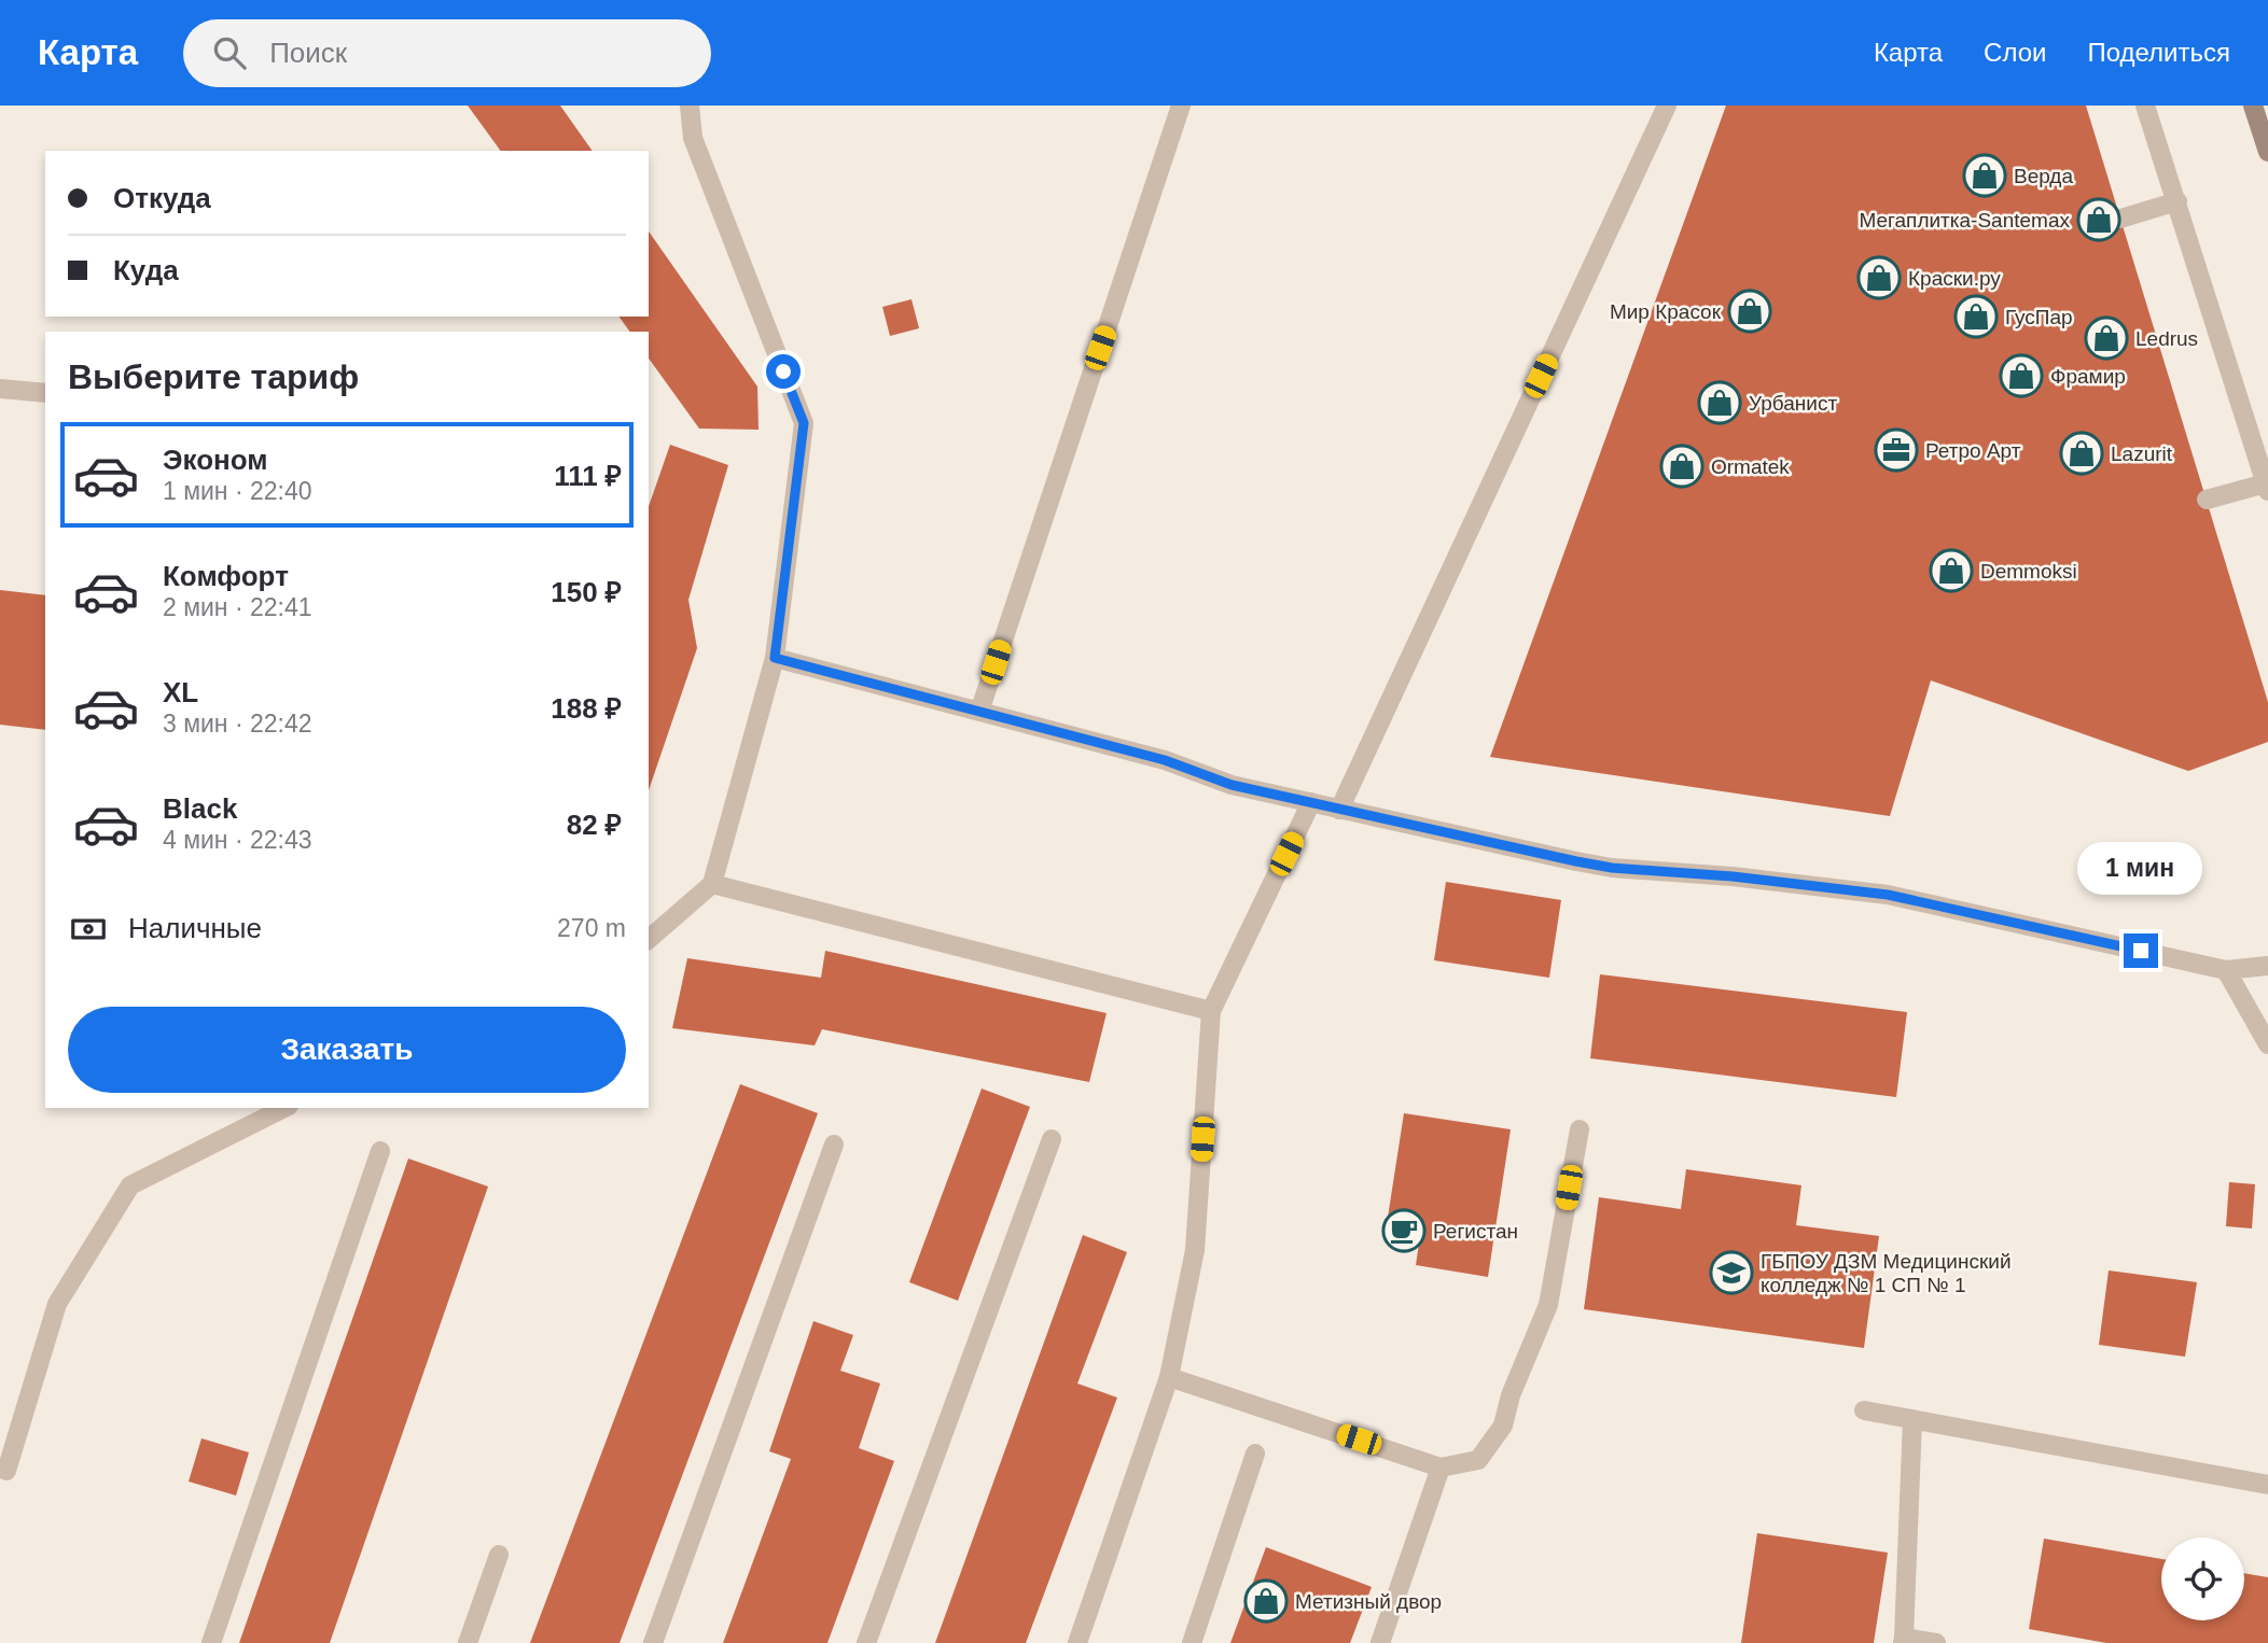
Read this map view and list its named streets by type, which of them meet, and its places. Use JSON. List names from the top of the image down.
{
  "places": {
    "shop": [
      "Верда",
      "Мегаплитка-Santemax",
      "Краски.ру",
      "Мир Красок",
      "ГусПар",
      "Ledrus",
      "Фрамир",
      "Урбанист",
      "Lazurit",
      "Ormatek",
      "Demmoksi",
      "Метизный двор"
    ],
    "office": ["Ретро Арт"],
    "cafe": ["Регистан"],
    "school or university": ["ГБПОУ ДЗМ Медицинский колледж № 1 СП № 1"]
  },
  "page": {
    "header": "Карта",
    "search": "Поиск",
    "nav": ["Карта", "Слои", "Поделиться"],
    "banner": ["Откуда", "Куда"],
    "heading": "Выберите тариф",
    "list": [
      {
        "name": "Эконом",
        "note": "1 мин · 22:40",
        "value": "111 ₽"
      },
      {
        "name": "Комфорт",
        "note": "2 мин · 22:41",
        "value": "150 ₽"
      },
      {
        "name": "XL",
        "note": "3 мин · 22:42",
        "value": "188 ₽"
      },
      {
        "name": "Black",
        "note": "4 мин · 22:43",
        "value": "82 ₽"
      }
    ],
    "bubble": "1 мин",
    "pay": ["Наличные", "270 m"],
    "buttons": "Заказать"
  }
}
